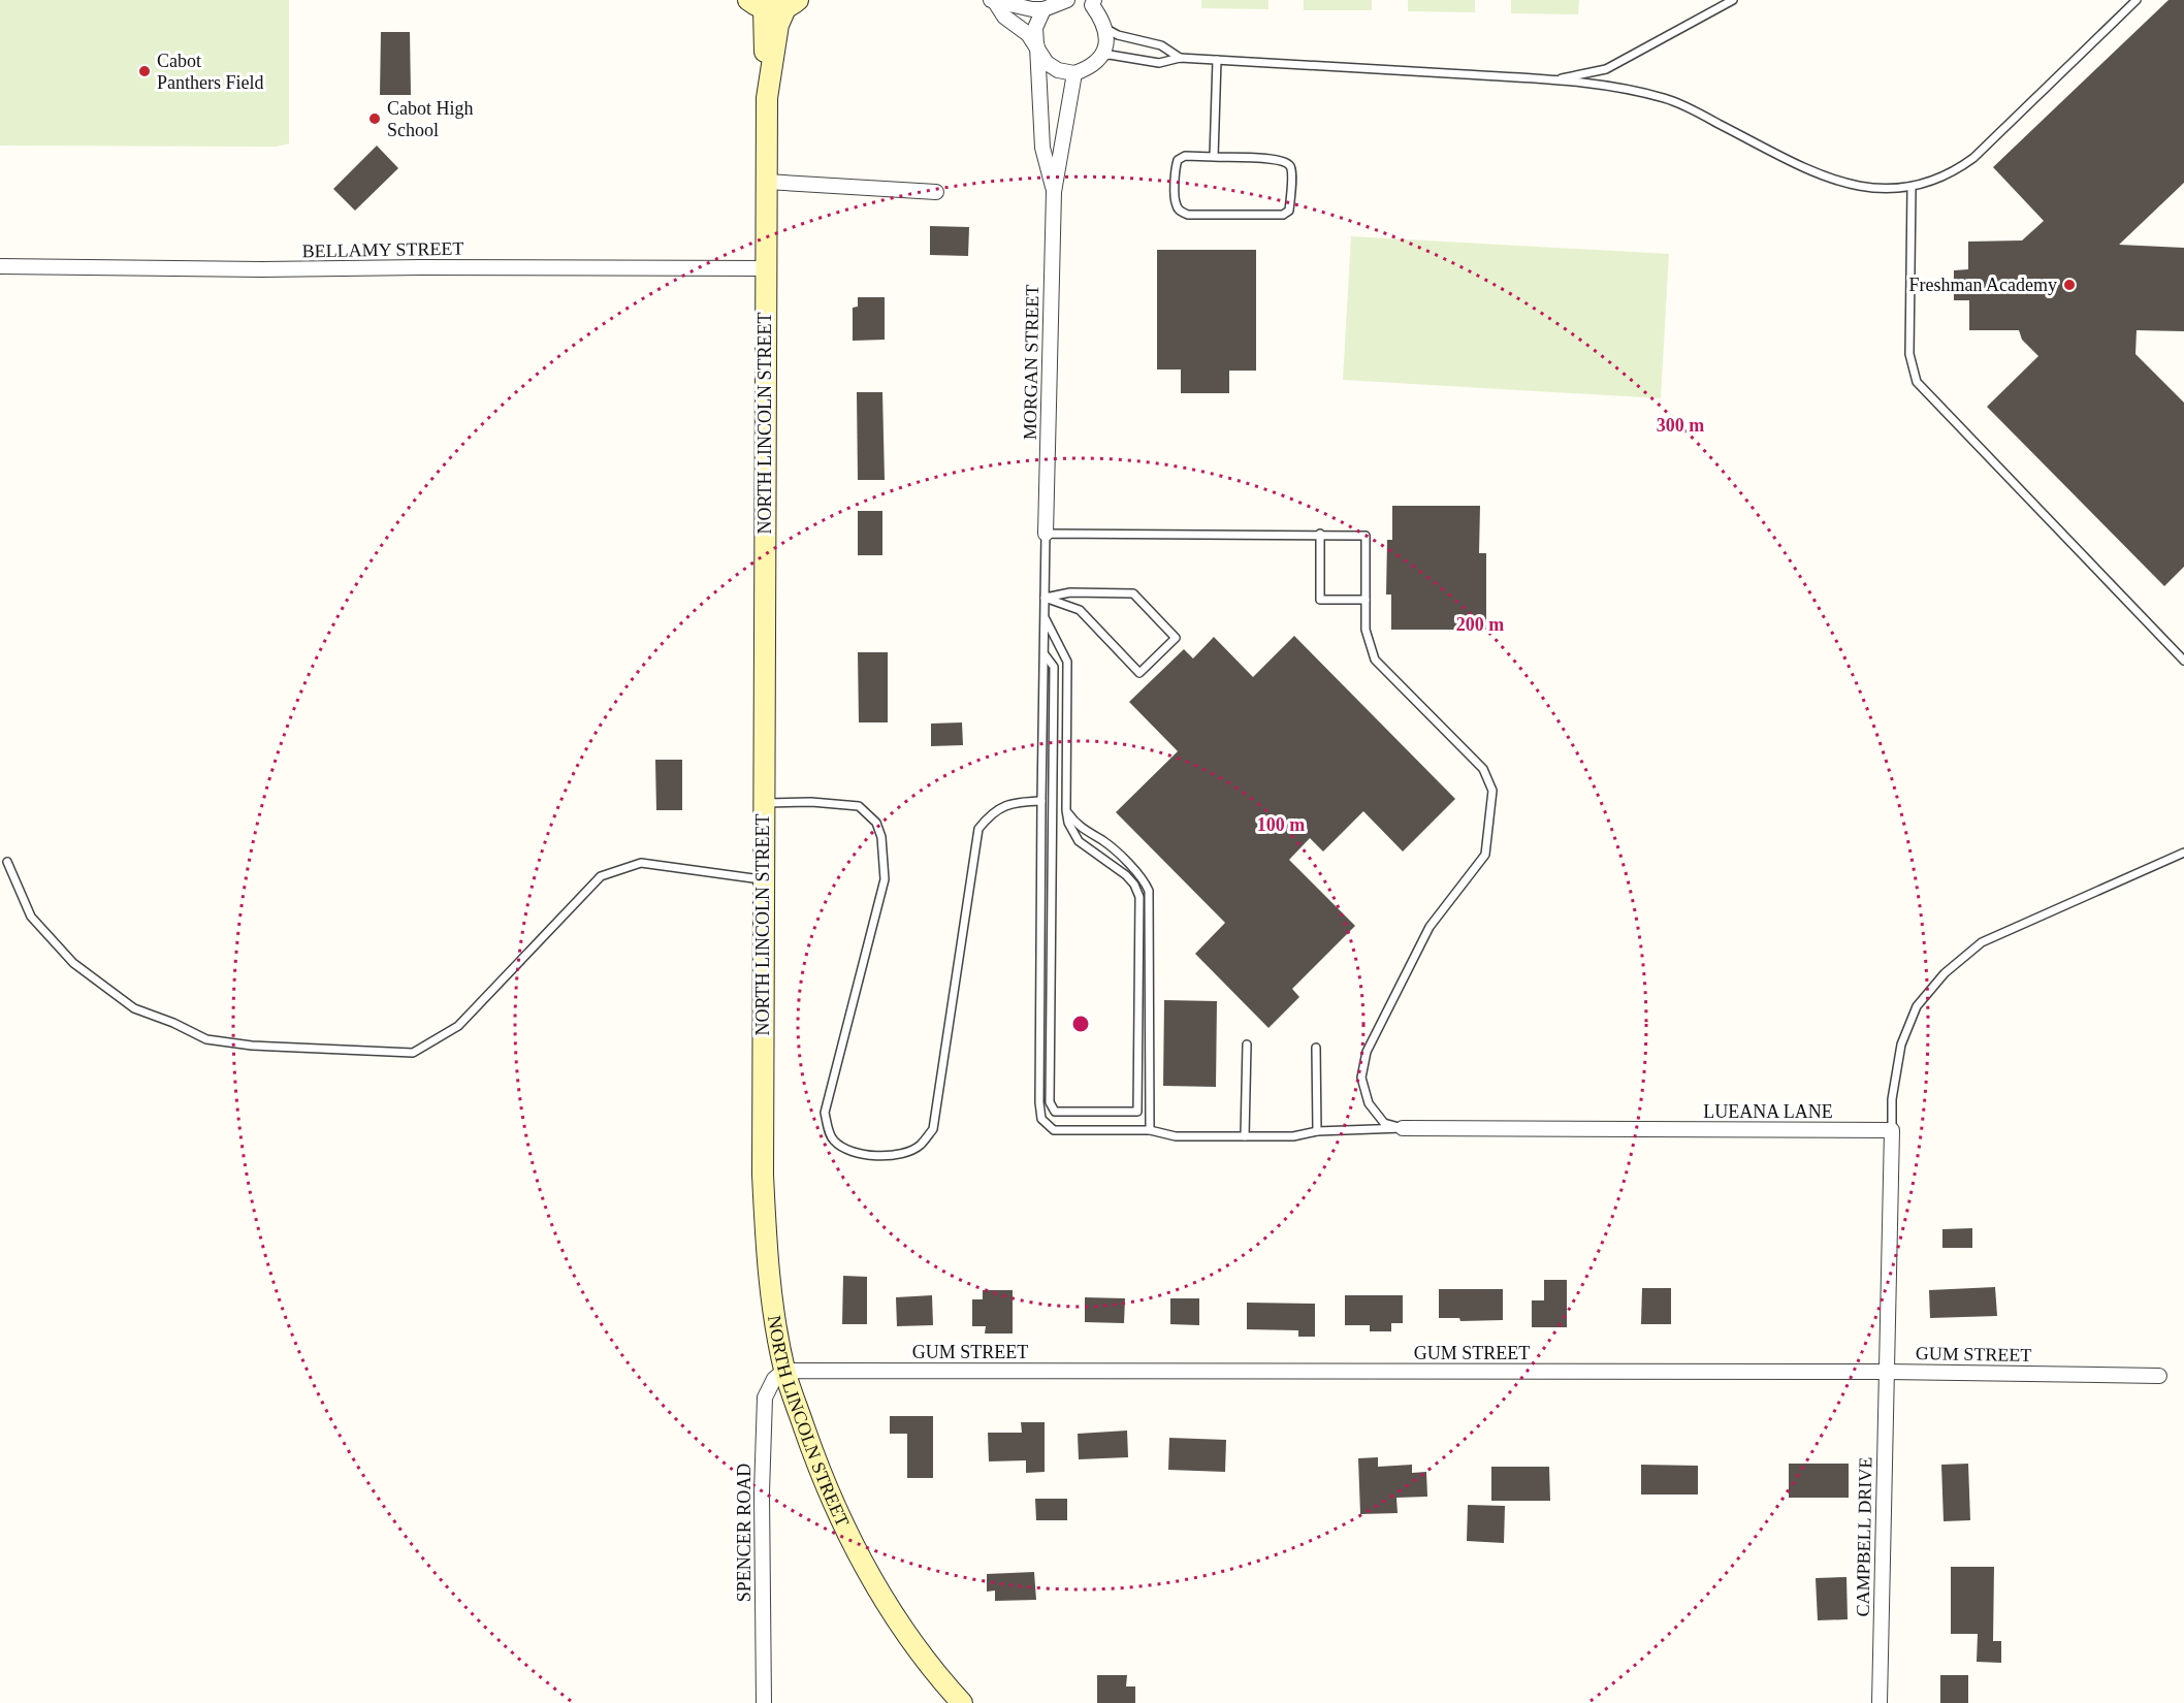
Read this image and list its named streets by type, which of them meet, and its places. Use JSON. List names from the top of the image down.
{
  "streets": {
    "street": [
      "BELLAMY STREET",
      "MORGAN STREET",
      "NORTH LINCOLN STREET",
      "LUEANA LANE",
      "GUM STREET",
      "SPENCER ROAD",
      "CAMPBELL DRIVE"
    ]
  },
  "crossings": [
    ["BELLAMY STREET", "NORTH LINCOLN STREET"],
    ["NORTH LINCOLN STREET", "GUM STREET"],
    ["NORTH LINCOLN STREET", "SPENCER ROAD"],
    ["GUM STREET", "SPENCER ROAD"],
    ["GUM STREET", "CAMPBELL DRIVE"]
  ],
  "places": ["Cabot Panthers Field", "Cabot High School", "Freshman Academy"],
  "rings": ["300 m", "200 m", "100 m"]
}
